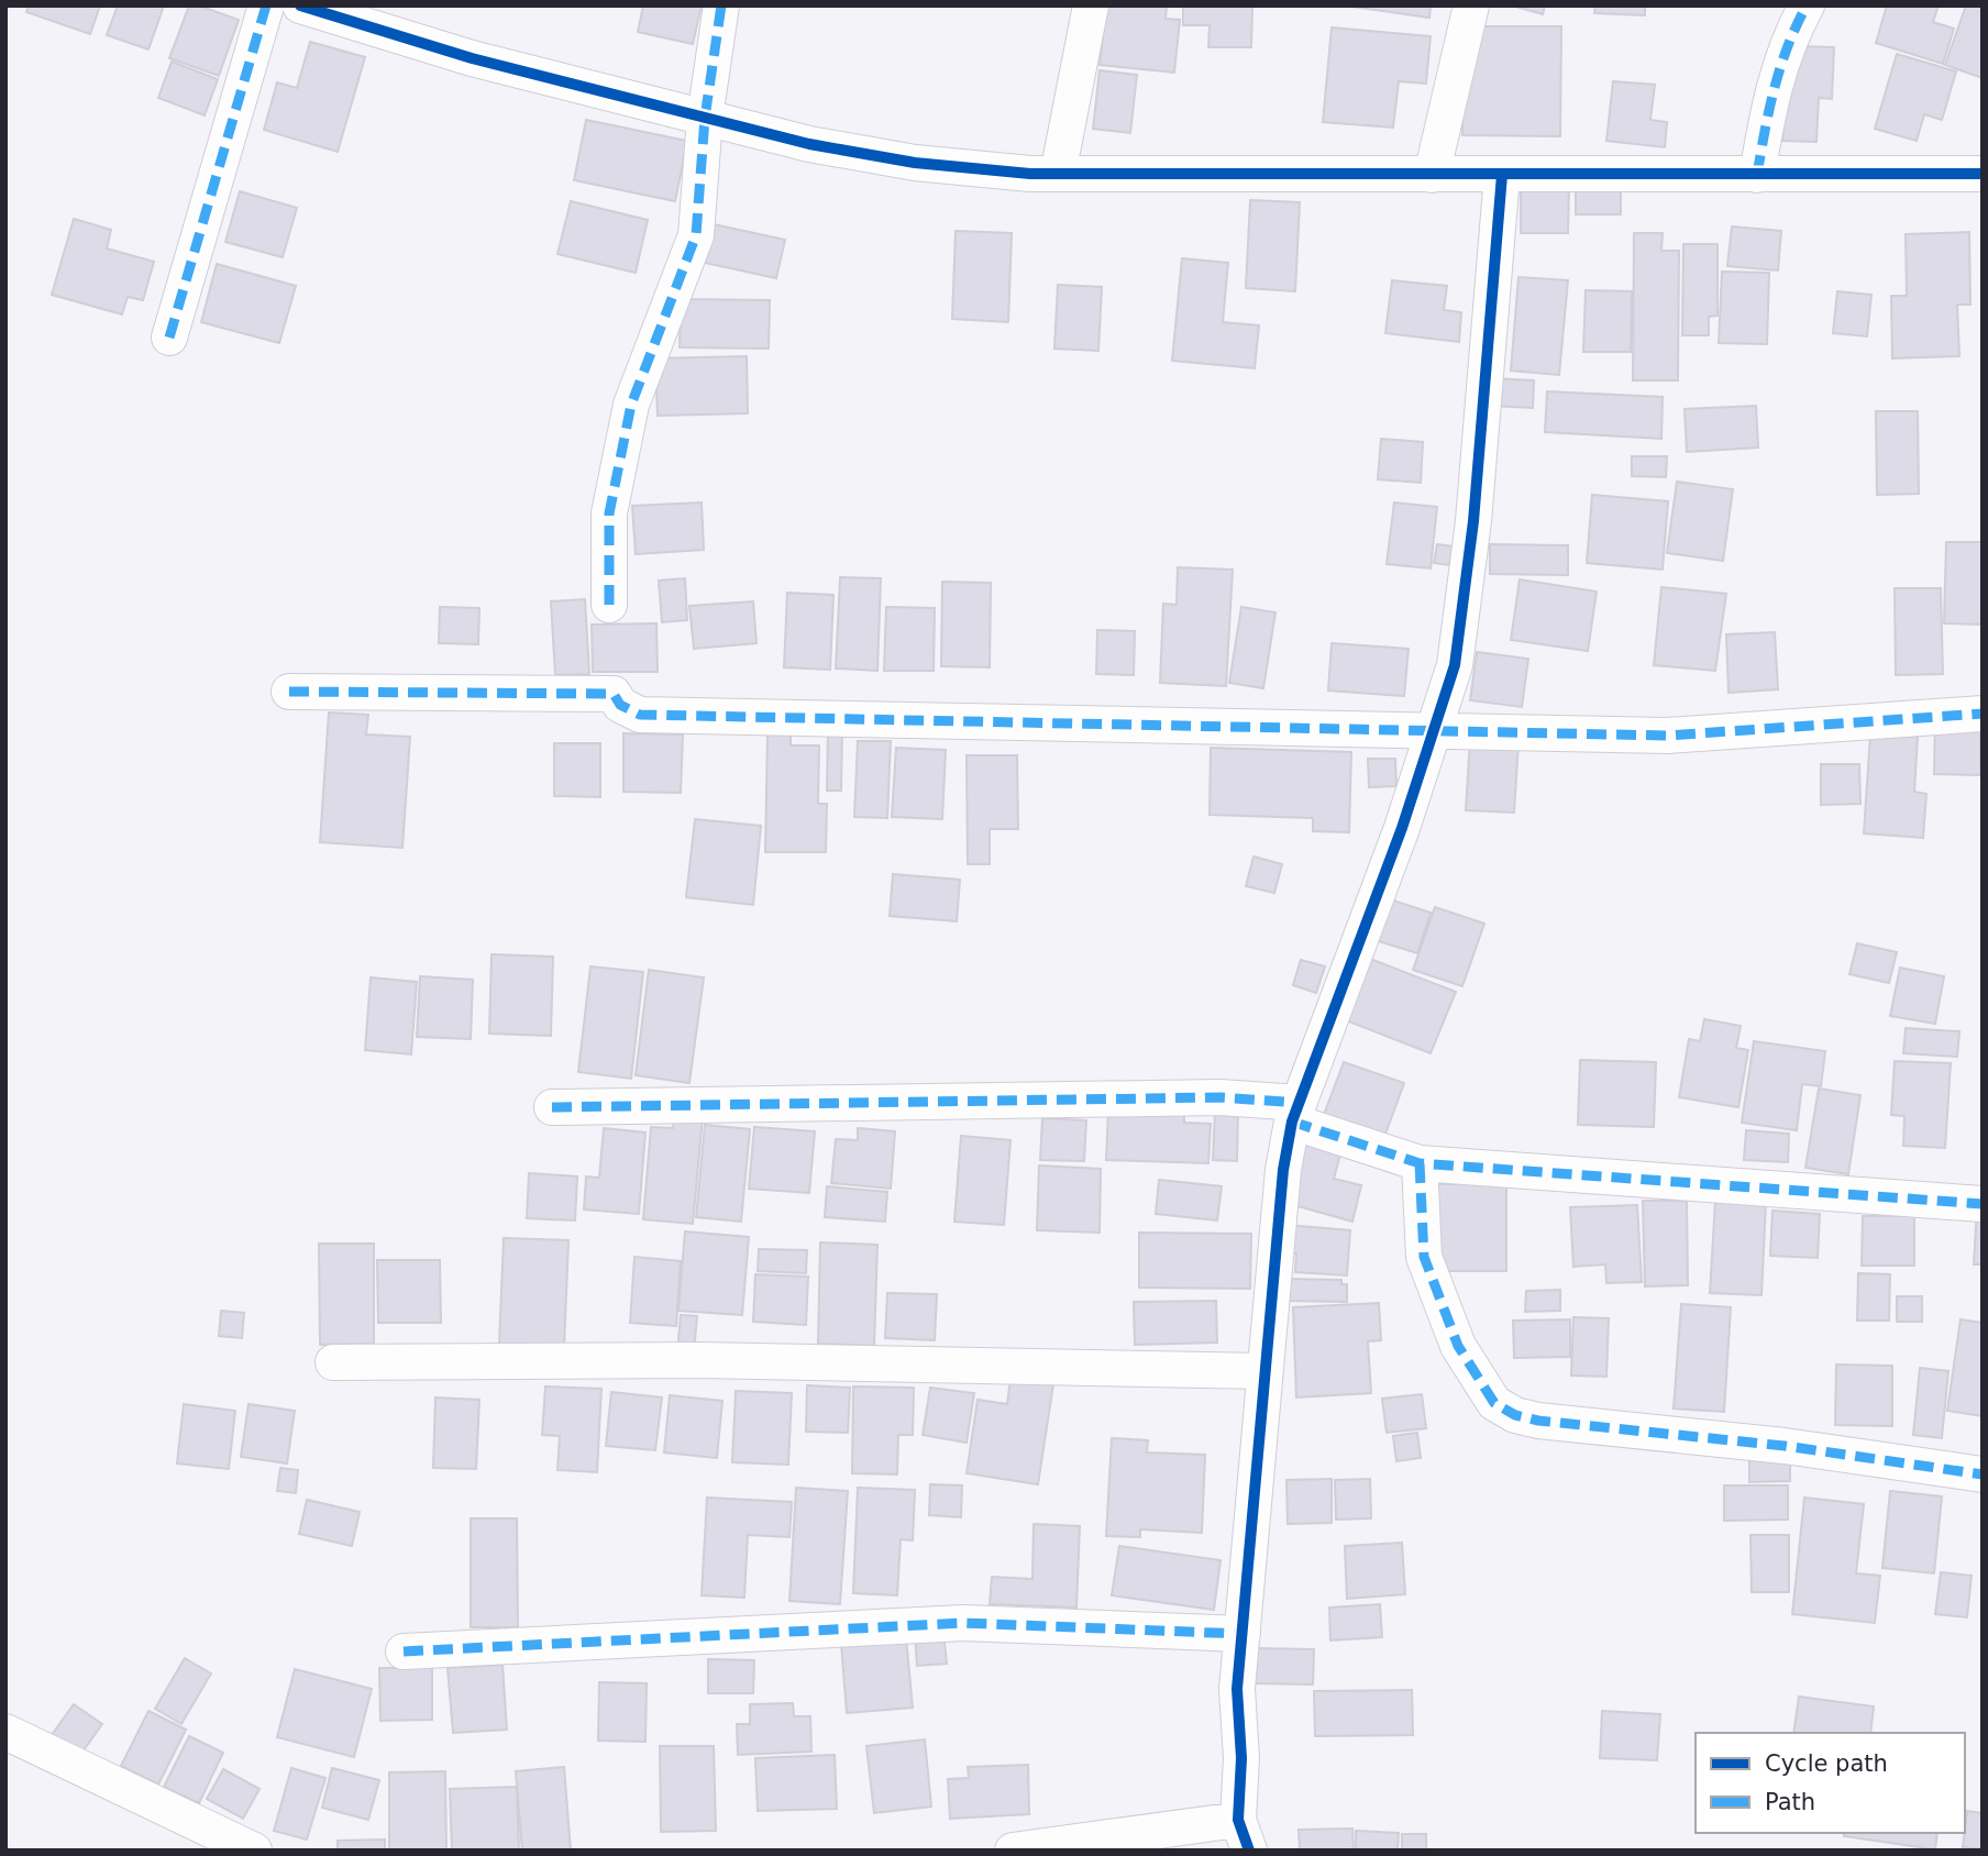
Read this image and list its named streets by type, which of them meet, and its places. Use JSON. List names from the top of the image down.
{
  "legend": ["Cycle path", "Path"]
}
